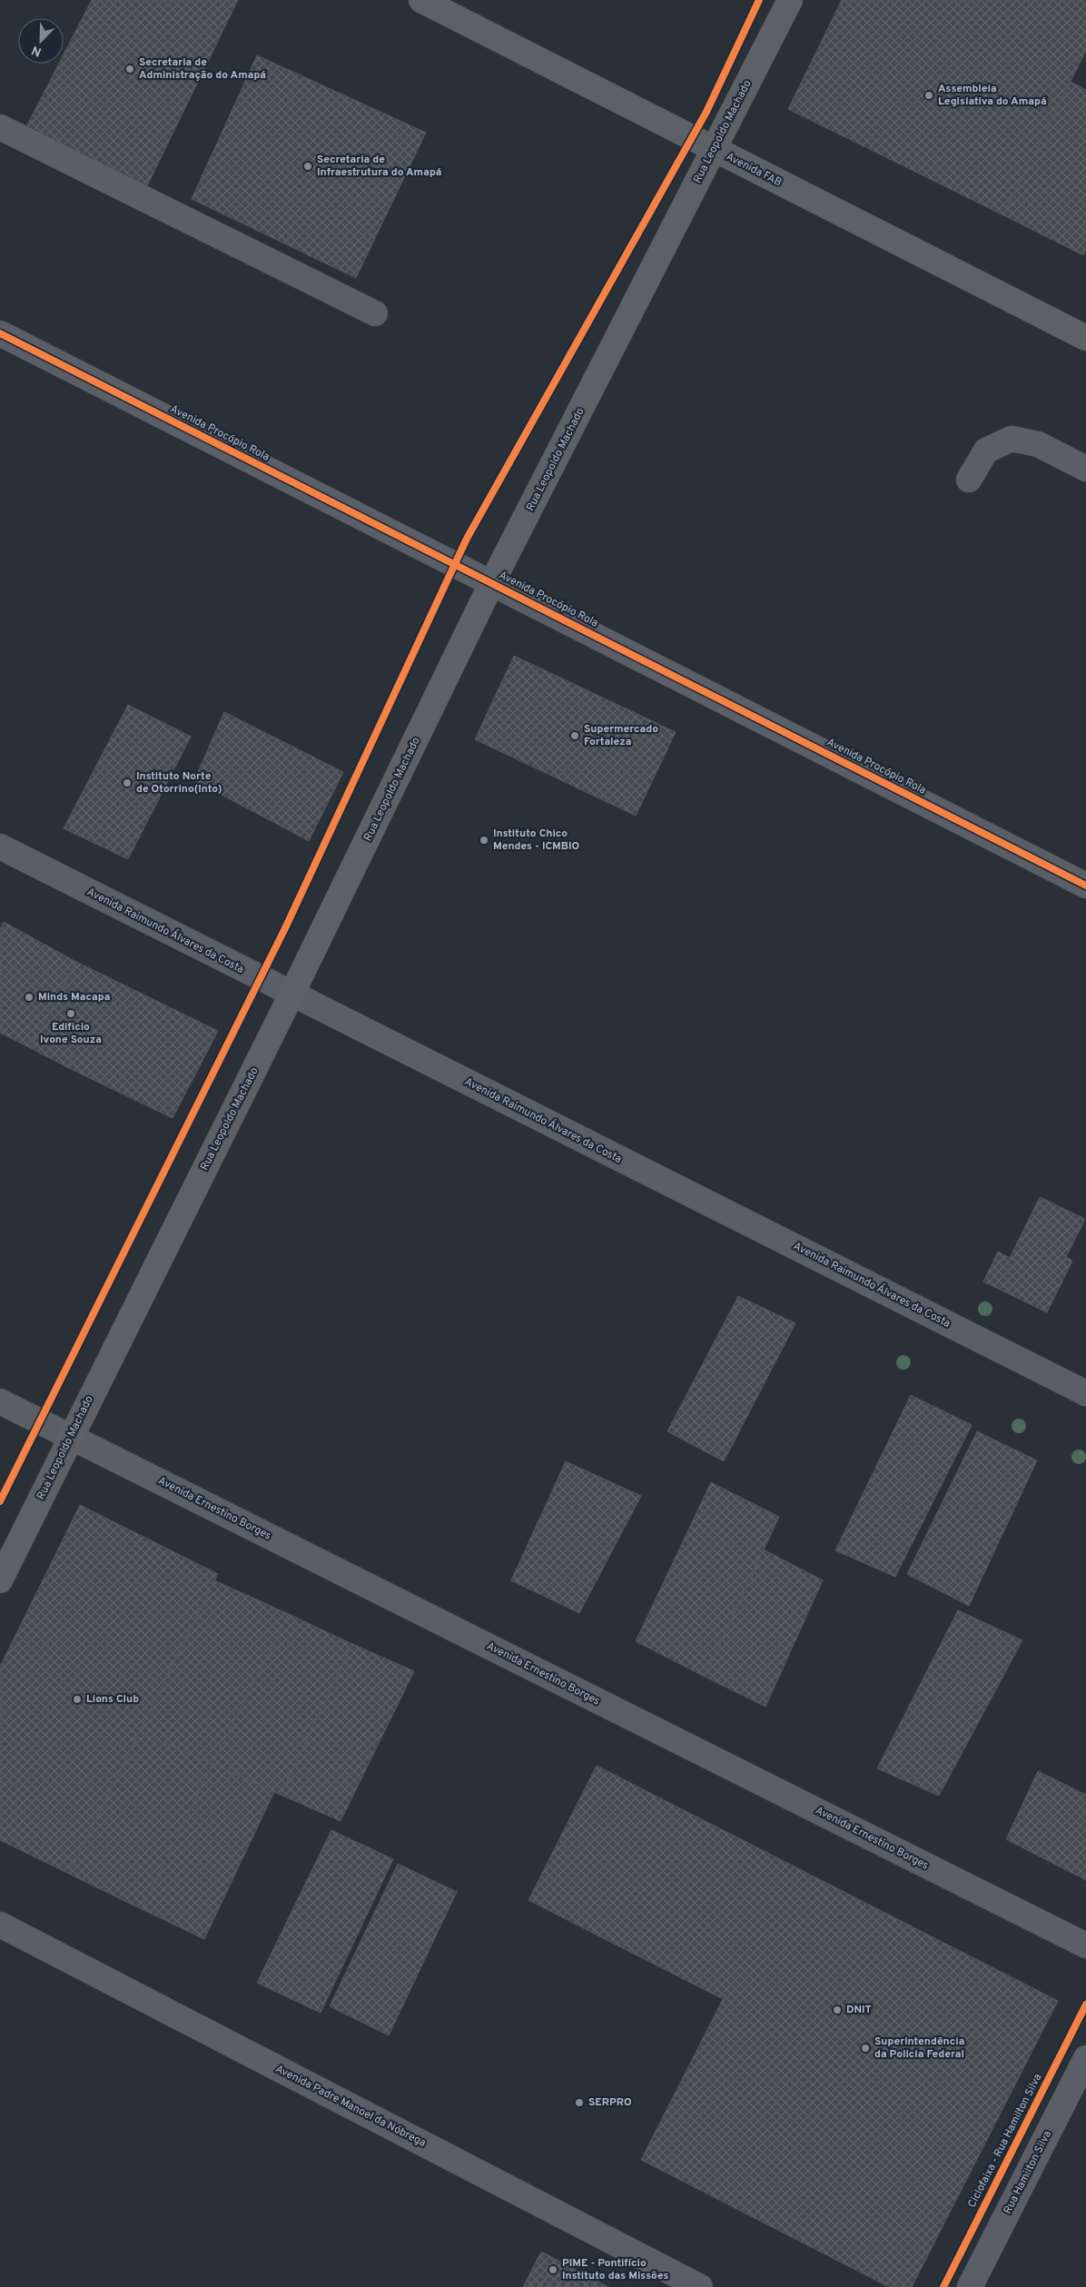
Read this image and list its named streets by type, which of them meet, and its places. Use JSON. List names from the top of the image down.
{
  "streets": {
    "main road": ["Rua Leopoldo Machado", "Avenida FAB"],
    "street": [
      "Avenida Procópio Rola",
      "Avenida Raimundo Álvares da Costa",
      "Avenida Ernestino Borges",
      "Avenida Padre Manoel da Nóbrega",
      "Rua Hamilton Silva"
    ],
    "cycle path": ["Ciclofaixa - Rua Hamilton Silva"]
  },
  "crossings": [
    ["Rua Leopoldo Machado", "Avenida FAB"],
    ["Rua Leopoldo Machado", "Avenida Procópio Rola"],
    ["Rua Leopoldo Machado", "Avenida Raimundo Álvares da Costa"],
    ["Rua Leopoldo Machado", "Avenida Ernestino Borges"]
  ],
  "places": [
    "Secretaria de Administração do Amapá",
    "Assembleia Legislativa do Amapá",
    "Secretaria de Infraestrutura do Amapá",
    "Supermercado Fortaleza",
    "Instituto Norte de Otorrino(Into)",
    "Instituto Chico Mendes - ICMBIO",
    "Minds Macapa",
    "Edificio Ivone Souza",
    "Lions Club",
    "DNIT",
    "Superintendência da Policia Federal",
    "SERPRO",
    "PIME - Pontifício Instituto das Missões"
  ],
  "north": "bottom left"
}
